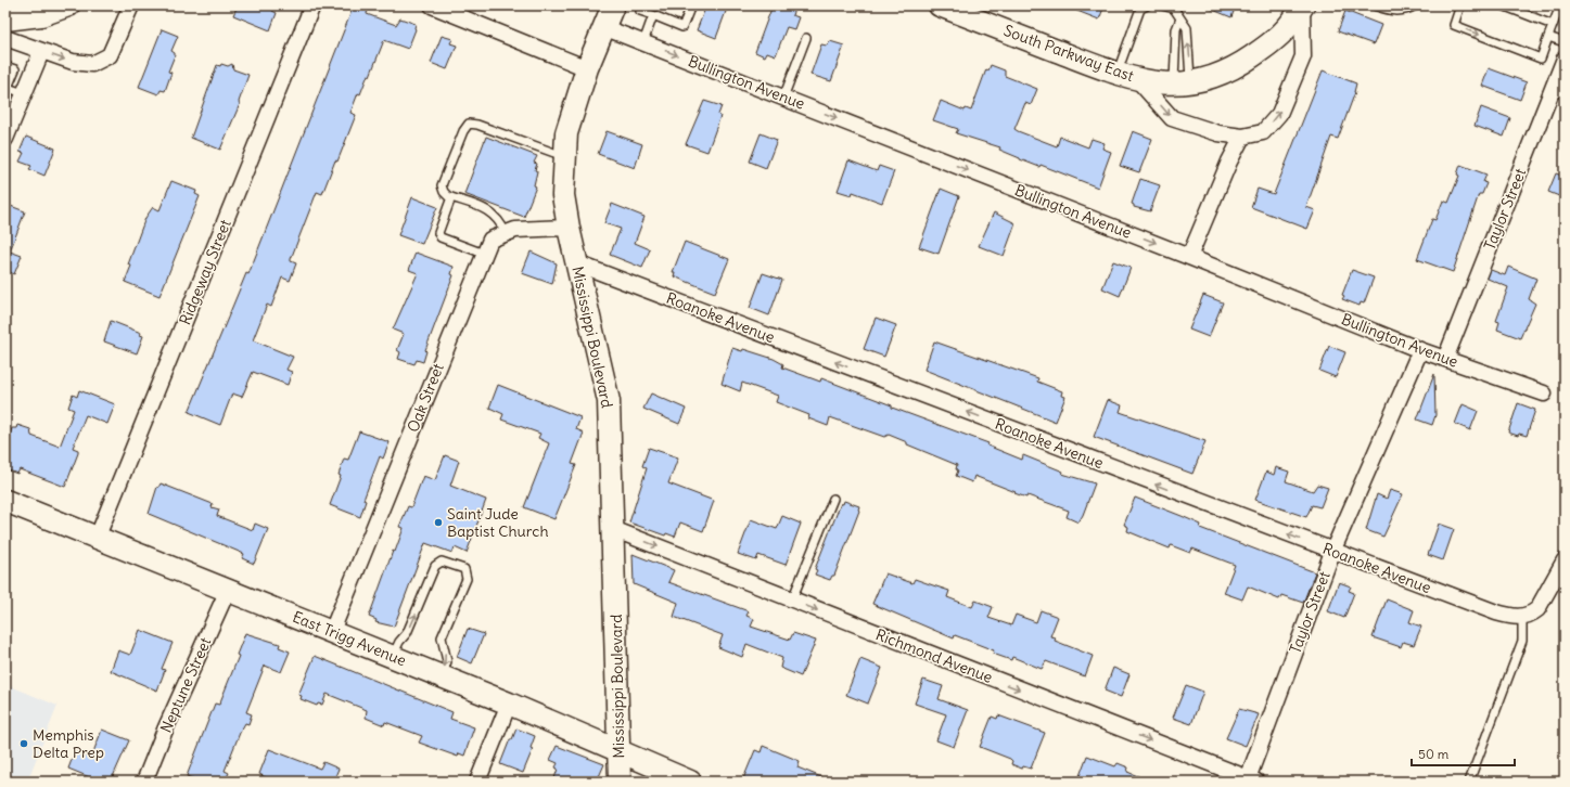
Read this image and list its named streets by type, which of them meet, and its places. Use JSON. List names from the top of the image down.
{
  "streets": {
    "main road": ["South Parkway East", "Mississippi Boulevard", "East Trigg Avenue"],
    "street": [
      "Bullington Avenue",
      "Taylor Street",
      "Ridgeway Street",
      "Roanoke Avenue",
      "Oak Street",
      "Richmond Avenue",
      "Neptune Street"
    ]
  },
  "crossings": [
    ["Bullington Avenue", "Taylor Street"],
    ["Bullington Avenue", "Mississippi Boulevard"],
    ["Taylor Street", "Roanoke Avenue"],
    ["Taylor Street", "Richmond Avenue"],
    ["Ridgeway Street", "East Trigg Avenue"],
    ["Roanoke Avenue", "Mississippi Boulevard"],
    ["Mississippi Boulevard", "Oak Street"],
    ["Mississippi Boulevard", "East Trigg Avenue"],
    ["Mississippi Boulevard", "Richmond Avenue"],
    ["Oak Street", "East Trigg Avenue"],
    ["East Trigg Avenue", "Neptune Street"]
  ],
  "one_way": ["Bullington Avenue", "Roanoke Avenue", "Richmond Avenue"],
  "places": ["Saint Jude Baptist Church", "Memphis Delta Prep"],
  "scale_bar": "50 m"
}
